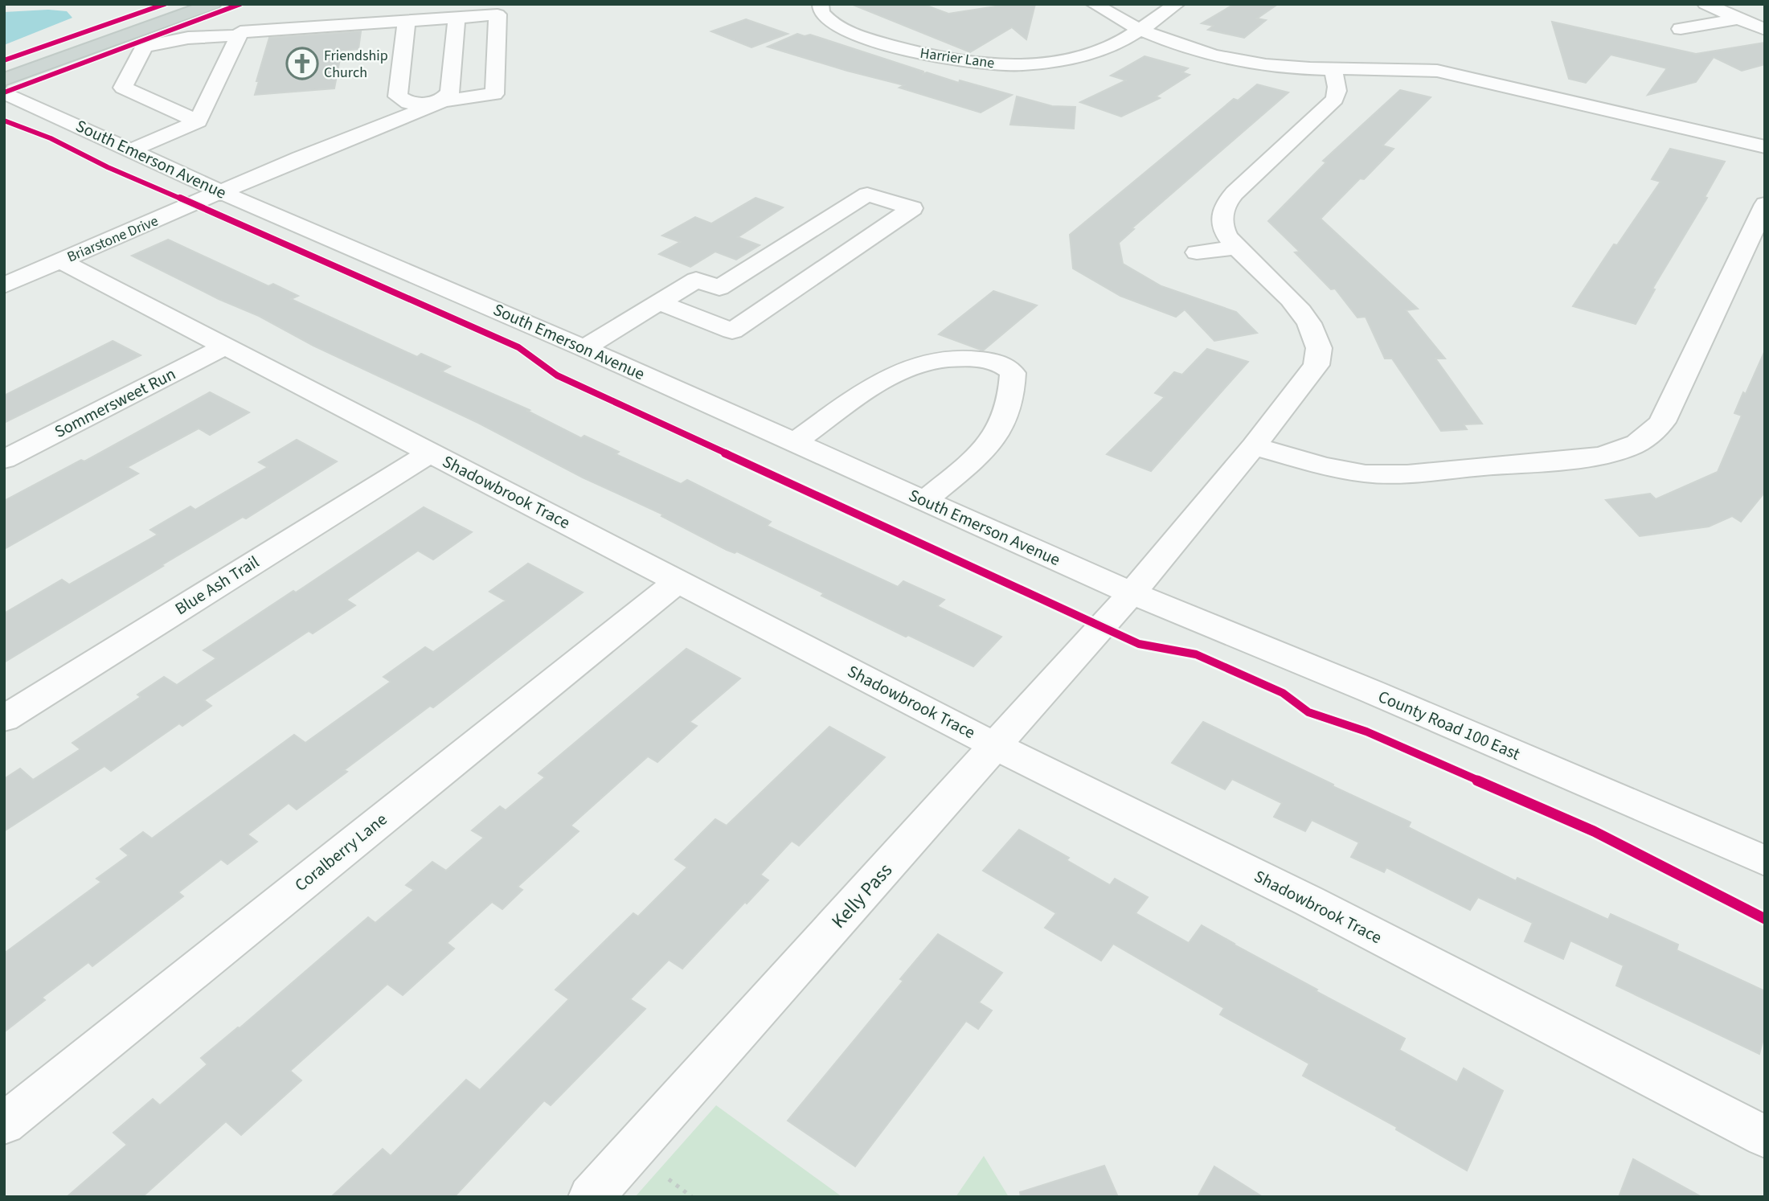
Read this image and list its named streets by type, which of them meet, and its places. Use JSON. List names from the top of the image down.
{
  "streets": {
    "street": [
      "Harrier Lane",
      "South Emerson Avenue",
      "Briarstone Drive",
      "Sommersweet Run",
      "Shadowbrook Trace",
      "Blue Ash Trail",
      "County Road 100 East",
      "Coralberry Lane",
      "Kelly Pass"
    ]
  },
  "crossings": [
    ["South Emerson Avenue", "Briarstone Drive"],
    ["South Emerson Avenue", "County Road 100 East"],
    ["South Emerson Avenue", "Kelly Pass"],
    ["Briarstone Drive", "Shadowbrook Trace"],
    ["Sommersweet Run", "Shadowbrook Trace"],
    ["Shadowbrook Trace", "Blue Ash Trail"],
    ["Shadowbrook Trace", "Coralberry Lane"],
    ["Shadowbrook Trace", "Kelly Pass"],
    ["County Road 100 East", "Kelly Pass"]
  ],
  "places": {
    "church": ["Friendship Church"]
  }
}
